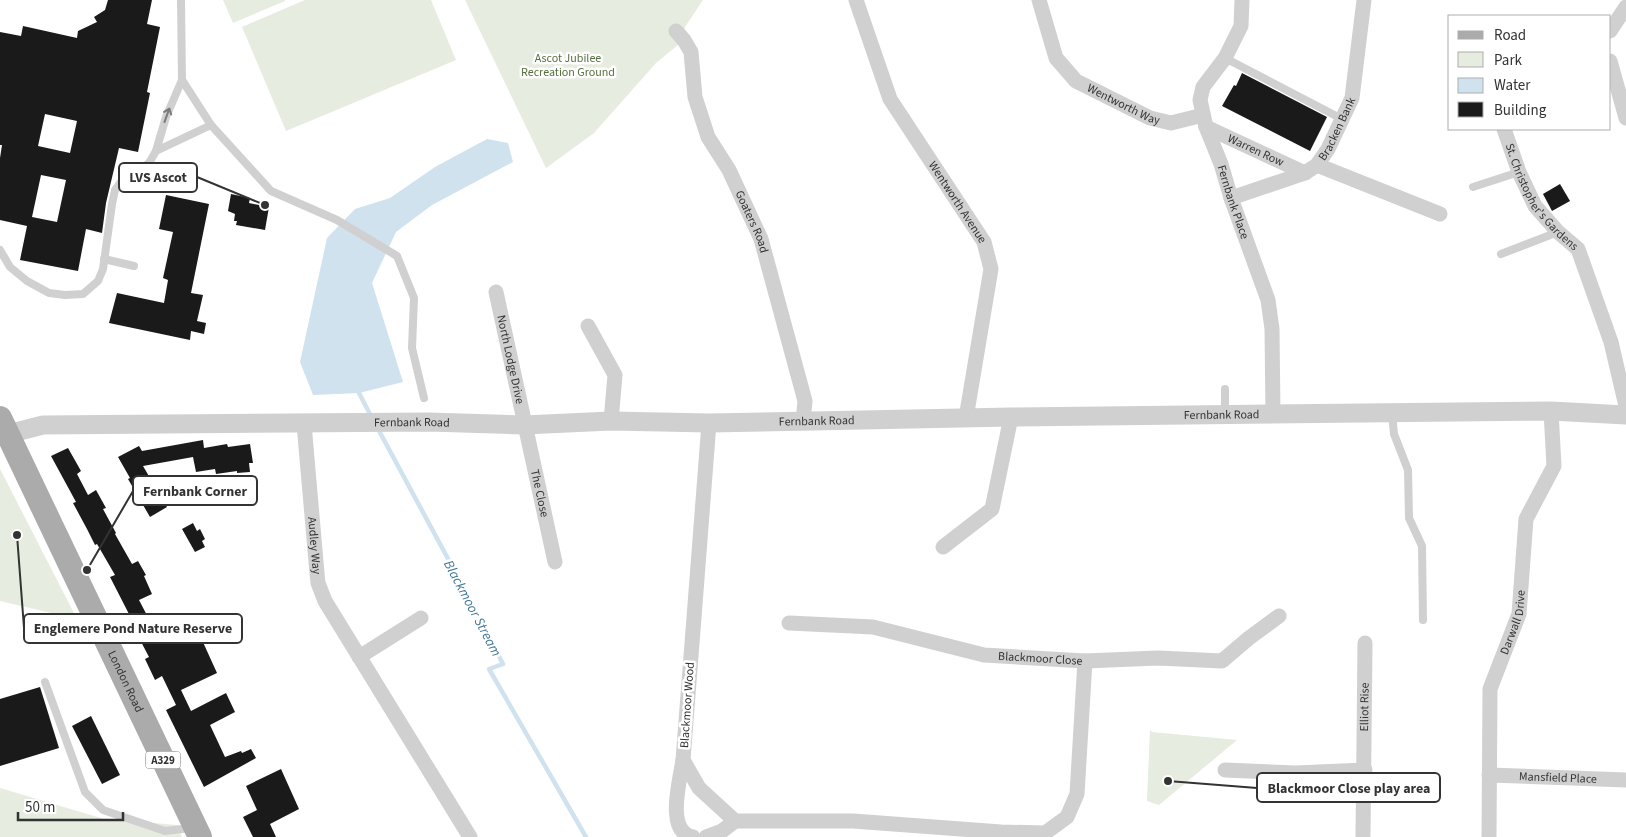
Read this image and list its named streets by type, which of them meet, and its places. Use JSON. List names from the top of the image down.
{
  "streets": {
    "main road": ["London Road", "A329"],
    "street": [
      "Wentworth Way",
      "Bracken Bank",
      "Warren Row",
      "St. Christopher's Gardens",
      "Wentworth Avenue",
      "Fernbank Place",
      "Goaters Road",
      "North Lodge Drive",
      "Fernbank Road",
      "The Close",
      "Audley Way",
      "Darwall Drive",
      "Blackmoor Close",
      "Blackmoor Wood",
      "Elliot Rise",
      "Mansfield Place"
    ]
  },
  "crossings": [
    ["Wentworth Way", "Warren Row"],
    ["Wentworth Way", "Fernbank Place"],
    ["Bracken Bank", "Warren Row"],
    ["Bracken Bank", "Fernbank Place"],
    ["Warren Row", "Fernbank Place"],
    ["Wentworth Avenue", "Fernbank Road"],
    ["Fernbank Place", "Fernbank Road"],
    ["Goaters Road", "Fernbank Road"],
    ["North Lodge Drive", "Fernbank Road"],
    ["North Lodge Drive", "The Close"],
    ["Fernbank Road", "The Close"],
    ["Fernbank Road", "Audley Way"],
    ["Fernbank Road", "Darwall Drive"],
    ["Fernbank Road", "London Road"],
    ["Fernbank Road", "Blackmoor Wood"],
    ["Darwall Drive", "Mansfield Place"]
  ],
  "water": ["Blackmoor Stream"],
  "parks": ["Ascot Jubilee Recreation Ground"],
  "places": [
    "LVS Ascot",
    "Englemere Pond Nature Reserve",
    "Fernbank Corner",
    "Blackmoor Close play area"
  ],
  "legend": [
    "Road",
    "Park",
    "Water",
    "Building"
  ],
  "scale_bar": "50 m"
}
